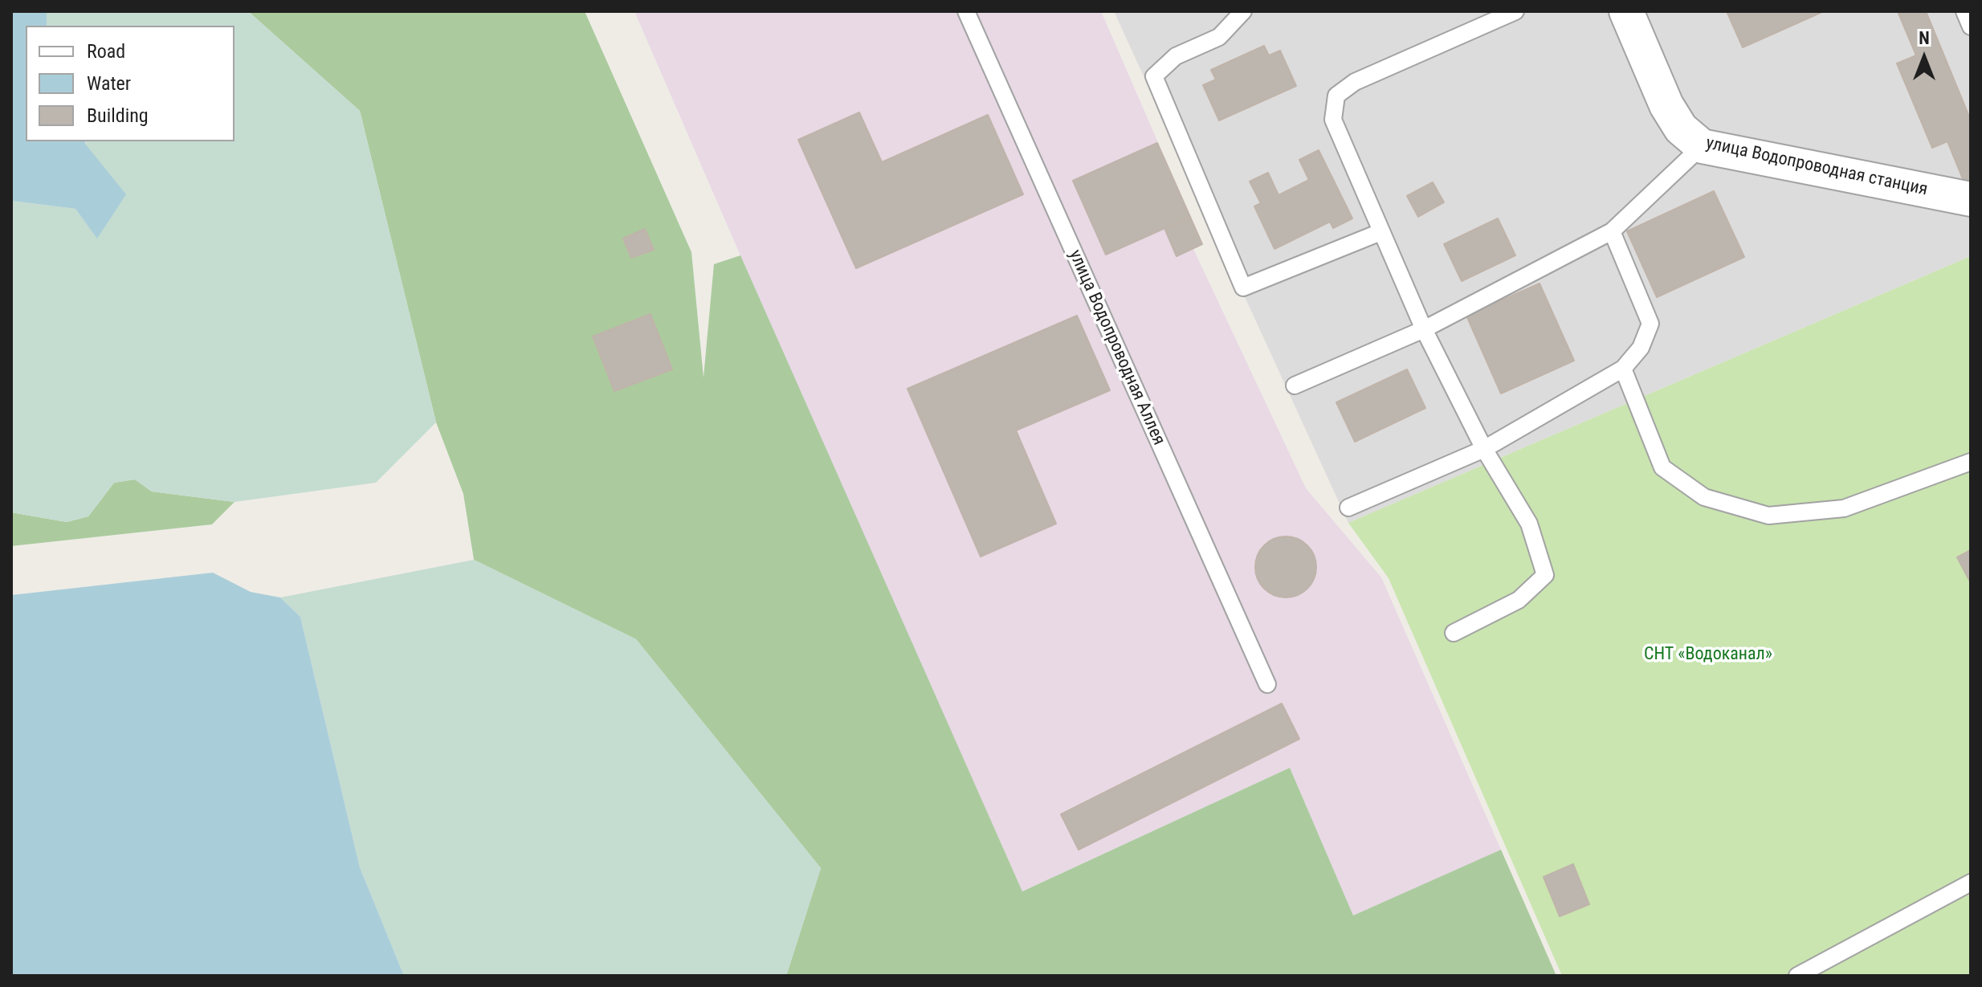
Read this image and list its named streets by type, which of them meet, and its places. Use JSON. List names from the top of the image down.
{
  "streets": {
    "street": ["улица Водопроводная станция"],
    "lane": ["улица Водопроводная Аллея"]
  },
  "parks": ["СНТ «Водоканал»"],
  "legend": ["Road", "Water", "Building"],
  "north": "top"
}
